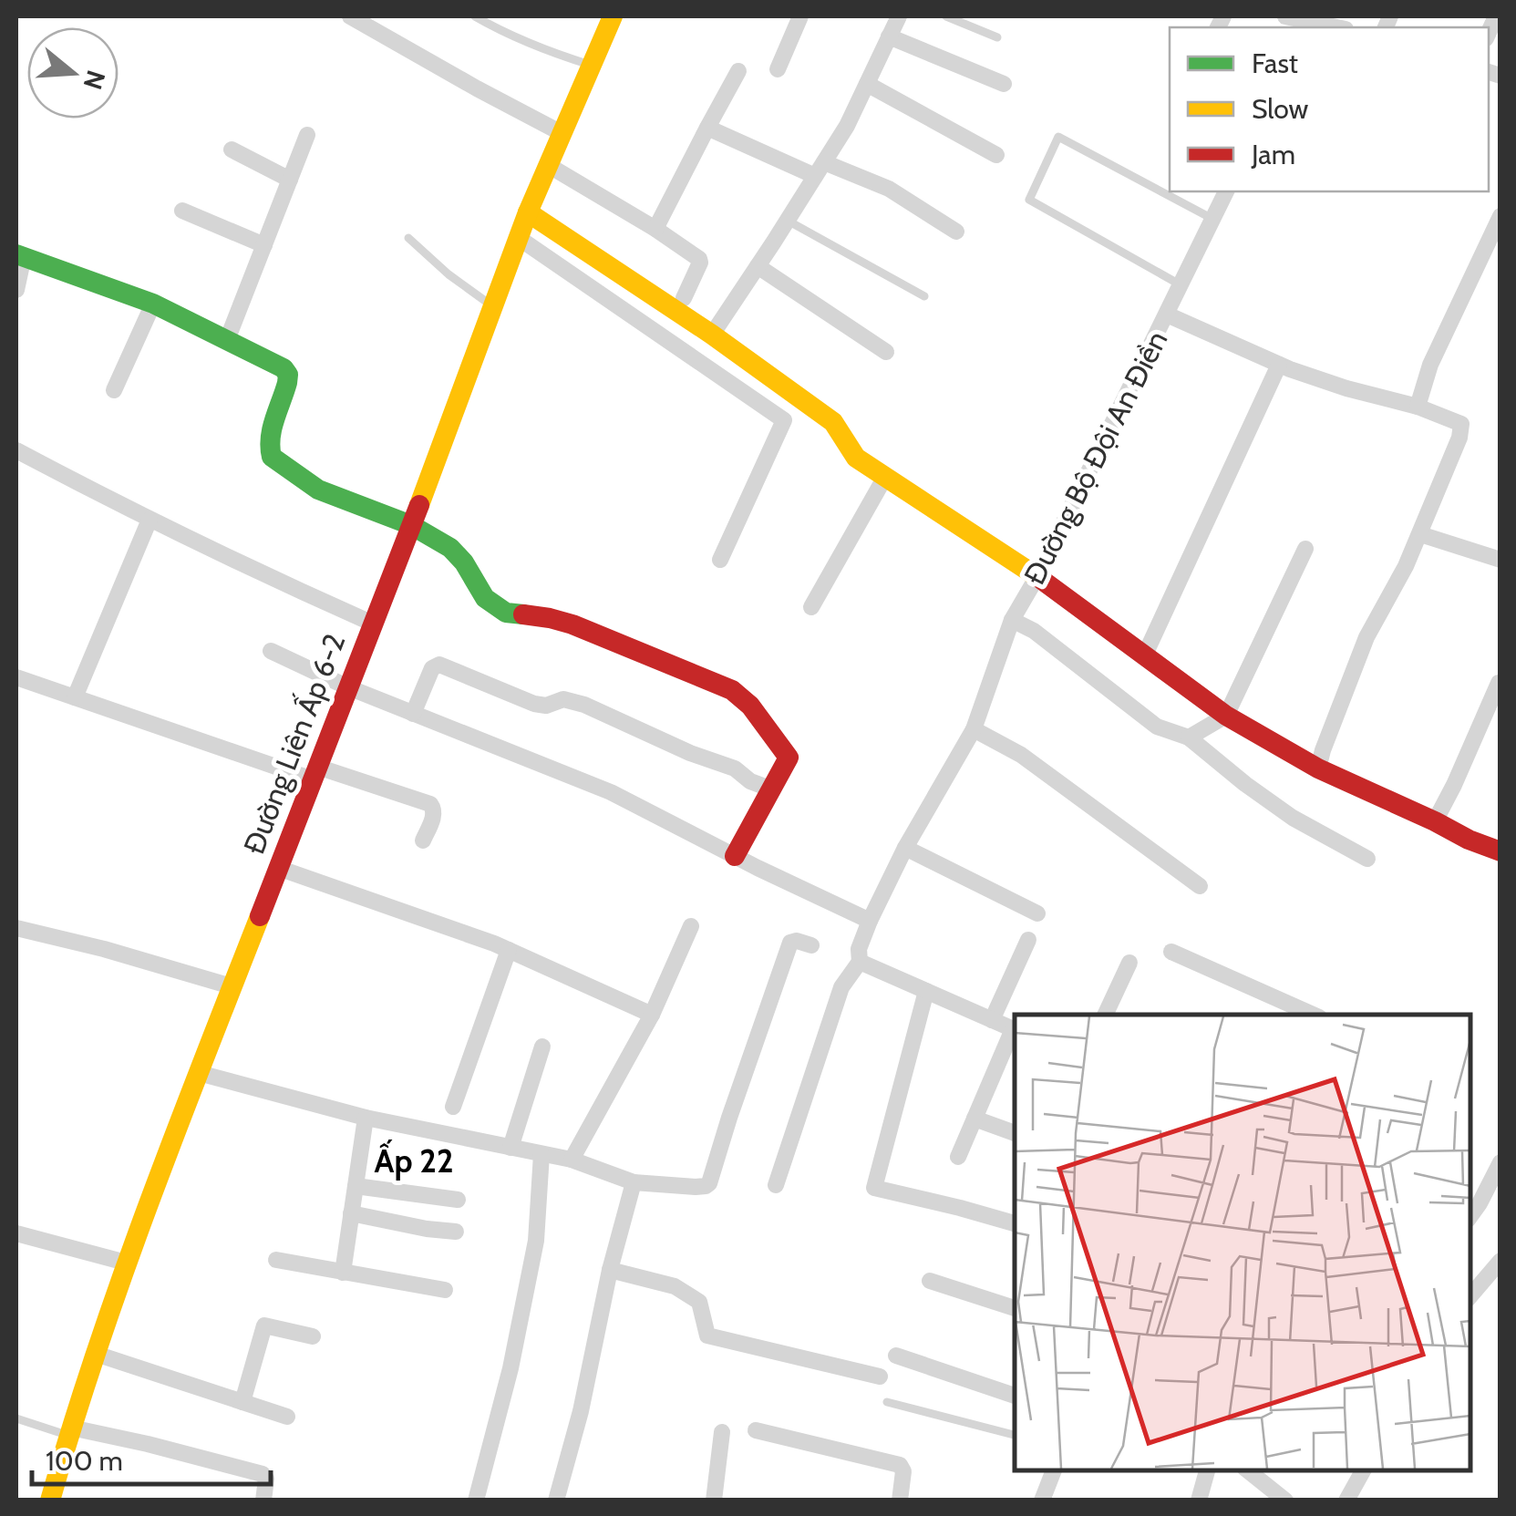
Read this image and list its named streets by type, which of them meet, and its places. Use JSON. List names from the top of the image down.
{
  "streets": {
    "street": ["Đường Bộ Đội An Điền", "Đường Liên Ấp 6-2"]
  },
  "districts": ["Ấp 22"],
  "legend": ["Fast", "Slow", "Jam"],
  "scale_bar": "100 m",
  "north": "right"
}
